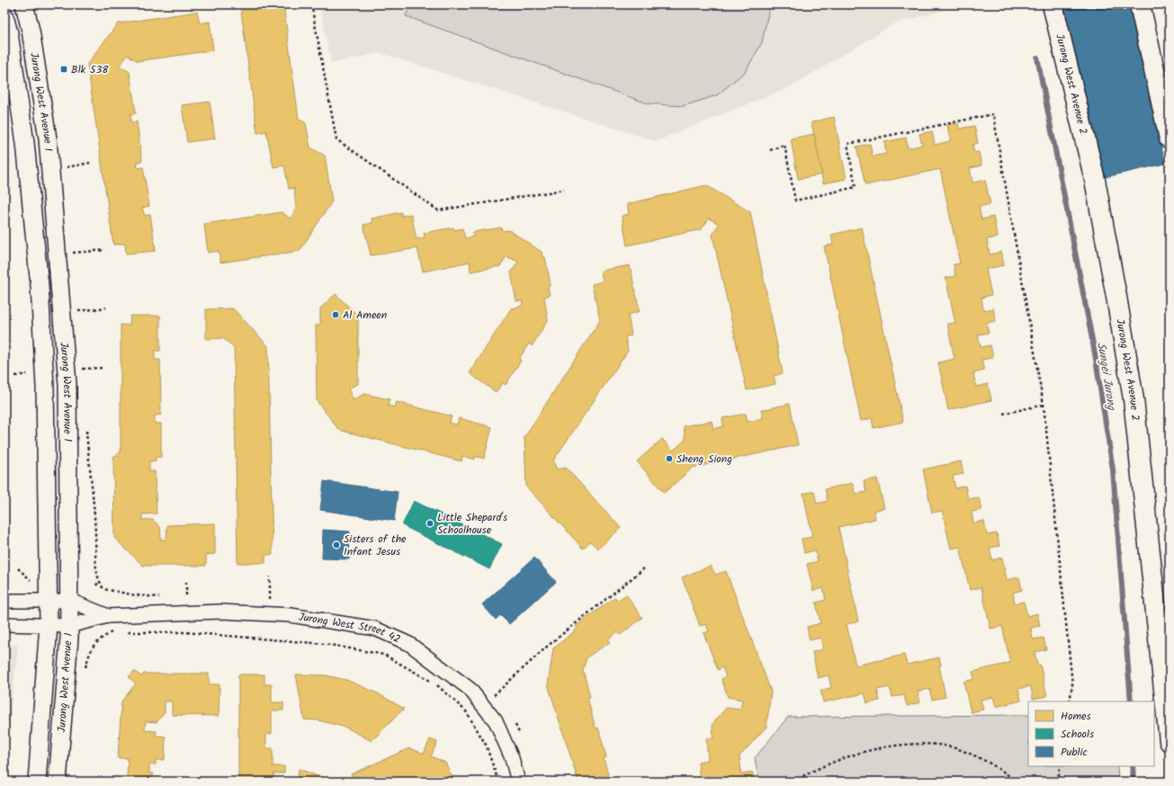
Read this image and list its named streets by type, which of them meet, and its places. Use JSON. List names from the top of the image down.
{
  "streets": {
    "main road": ["Jurong West Avenue 2"],
    "street": ["Jurong West Avenue 1", "Jurong West Street 42"]
  },
  "crossings": [
    ["Jurong West Avenue 1", "Jurong West Street 42"]
  ],
  "water": ["Sungei Jurong"],
  "places": {
    "transit": ["Blk 538"],
    "other": [
      "Al Ameen",
      "Sheng Siong",
      "Little Shepard's Schoolhouse",
      "Sisters of the Infant Jesus"
    ]
  },
  "legend": ["Homes", "Schools", "Public"]
}
